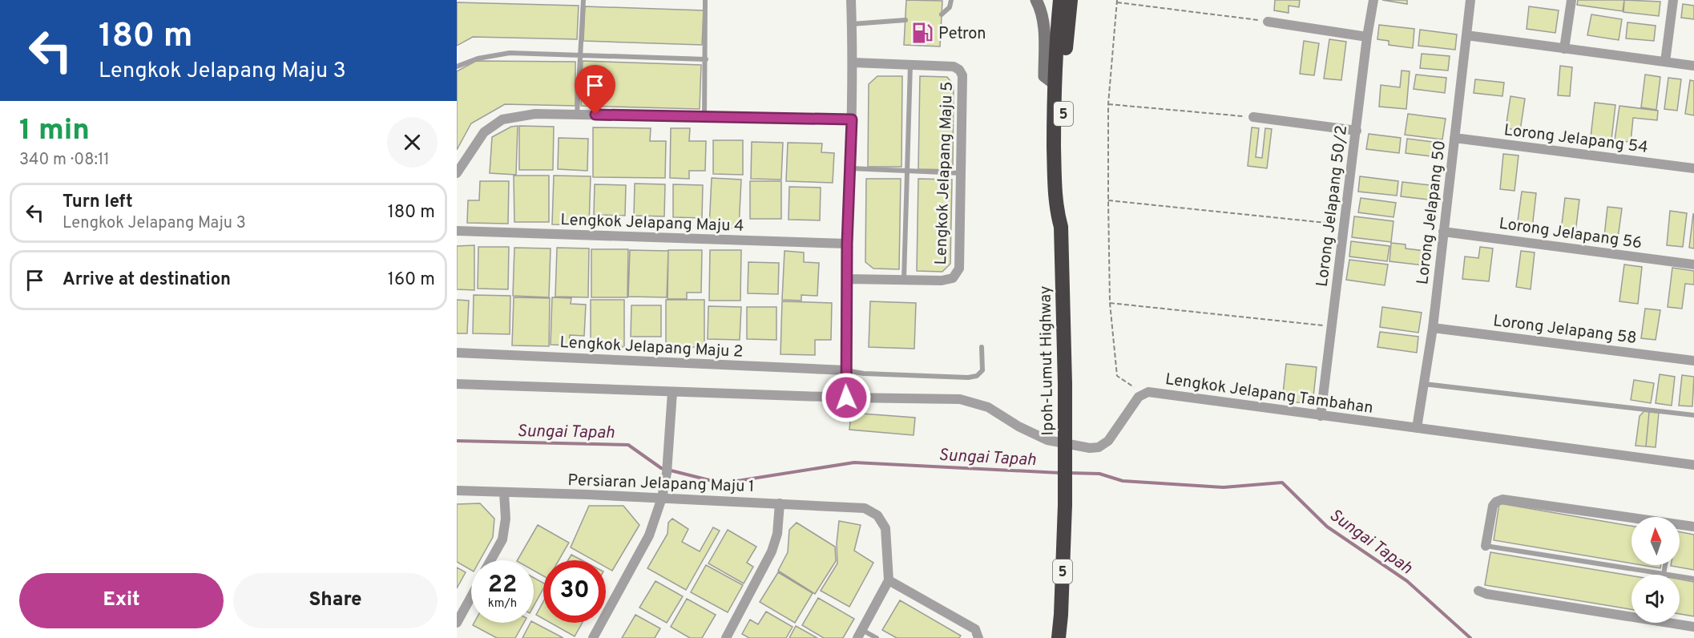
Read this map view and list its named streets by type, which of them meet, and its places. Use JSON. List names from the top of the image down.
{
  "streets": {
    "highway": ["5", "Ipoh-Lumut Highway"],
    "street": [
      "Lorong Jelapang 54",
      "Lengkok Jelapang Maju 5",
      "Lorong Jelapang 50/2",
      "Lorong Jelapang 50",
      "Lengkok Jelapang Maju 4",
      "Lorong Jelapang 56",
      "Lorong Jelapang 58",
      "Lengkok Jelapang Maju 2",
      "Lengkok Jelapang Tambahan",
      "Persiaran Jelapang Maju 1"
    ]
  },
  "crossings": [
    ["Lorong Jelapang 54", "Lorong Jelapang 50"],
    ["Lorong Jelapang 50/2", "Lengkok Jelapang Tambahan"],
    ["Lorong Jelapang 50", "Lorong Jelapang 56"],
    ["Lorong Jelapang 50", "Lorong Jelapang 58"],
    ["Lorong Jelapang 50", "Lengkok Jelapang Tambahan"]
  ],
  "water": ["Sungai Tapah"],
  "places": {
    "fuel station": ["Petron"]
  },
  "north": "top",
  "page": {
    "turn": ["180 m", "Lengkok Jelapang Maju 3"],
    "heading": ["1 min", "340 m · 08:11"],
    "list": [
      {
        "name": "Turn left",
        "note": "Lengkok Jelapang Maju 3",
        "value": "180 m"
      },
      {
        "name": "Arrive at destination",
        "value": "160 m"
      }
    ],
    "speed": "22 km/h",
    "limit": "30",
    "buttons": ["Exit", "Share"]
  }
}
